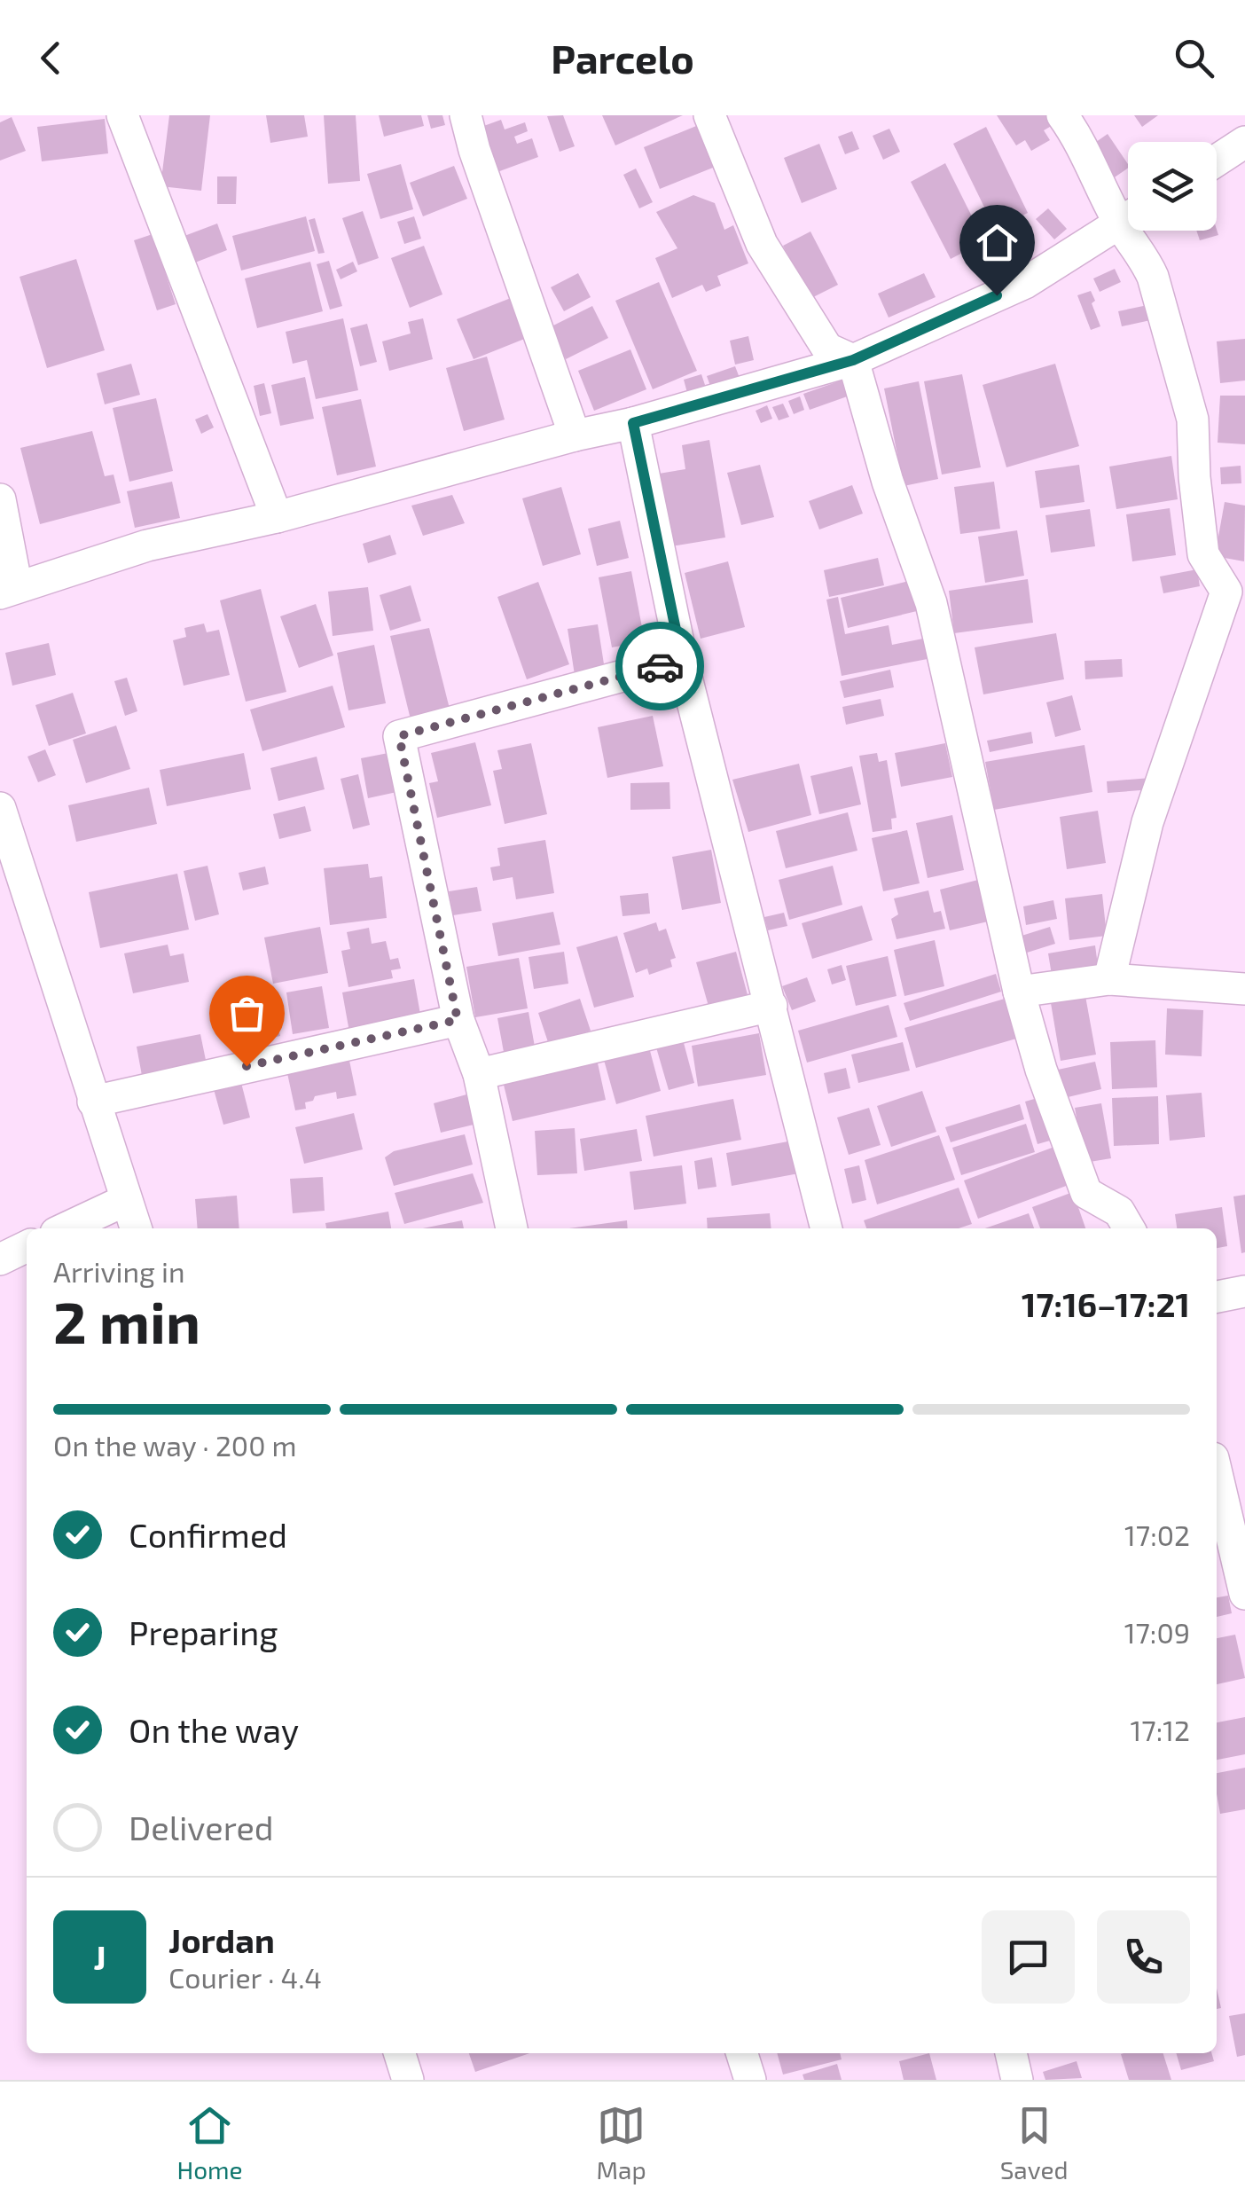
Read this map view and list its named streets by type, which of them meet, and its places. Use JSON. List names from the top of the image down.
{
  "page": {
    "header": "Parcelo",
    "heading": ["2 min", "Arriving in", "17:16–17:21"],
    "panel": ["Jordan", "Courier · 4.4"],
    "bar": "On the way · 200 m",
    "list": [
      ["Confirmed", "17:02"],
      ["Preparing", "17:09"],
      ["On the way", "17:12"],
      "Delivered"
    ],
    "round": "J",
    "tabs": ["Home", "Map", "Saved"]
  }
}
